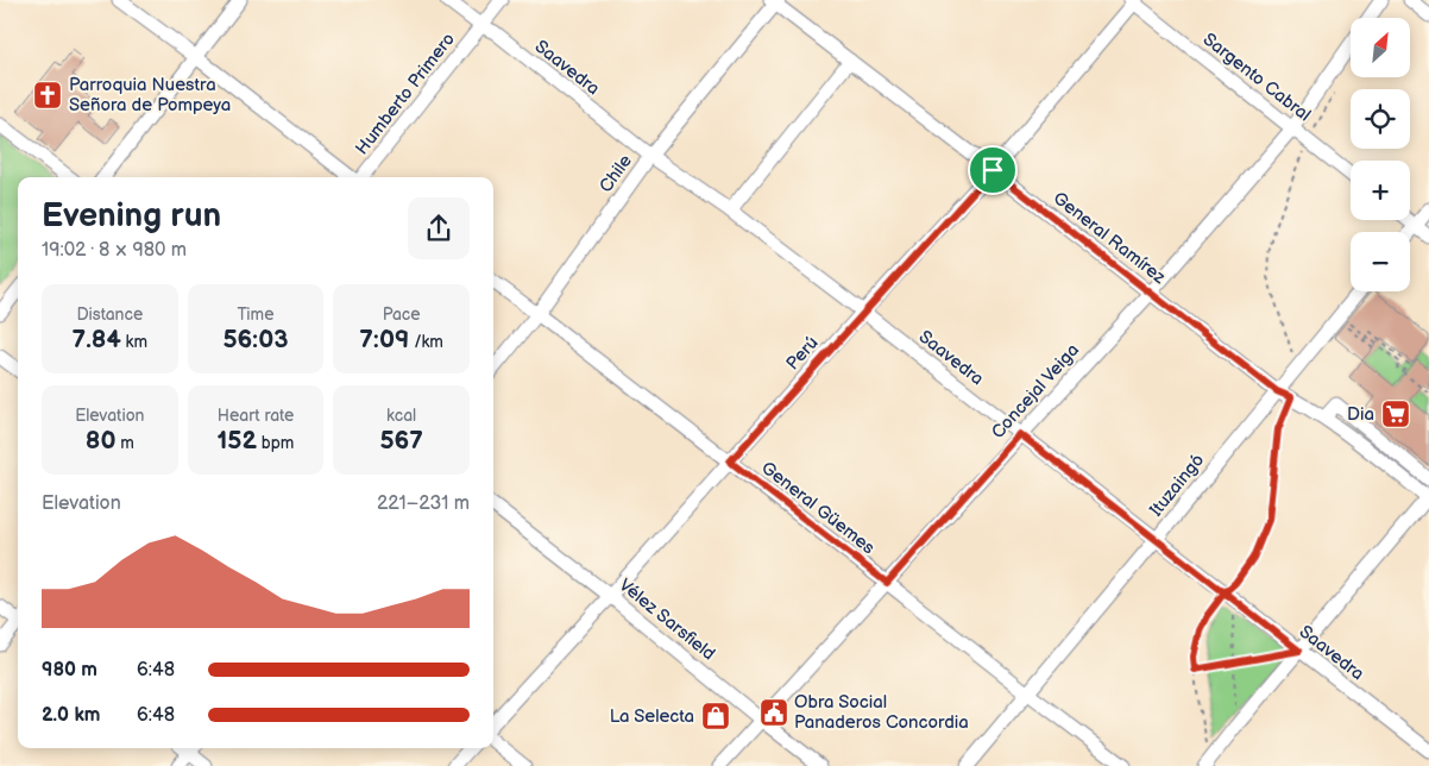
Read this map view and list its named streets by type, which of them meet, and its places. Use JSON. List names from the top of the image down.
{
  "streets": {
    "street": [
      "Saavedra",
      "Sargento Cabral",
      "Humberto Primero",
      "Chile",
      "General Ramírez",
      "Perú",
      "Concejal Veiga",
      "Ituzaingó",
      "General Güemes",
      "Vélez Sarsfield"
    ]
  },
  "crossings": [
    ["Saavedra", "Humberto Primero"],
    ["Saavedra", "Chile"],
    ["Saavedra", "Perú"],
    ["Saavedra", "Concejal Veiga"],
    ["Saavedra", "Ituzaingó"],
    ["Sargento Cabral", "Perú"],
    ["Sargento Cabral", "Concejal Veiga"],
    ["Chile", "General Ramírez"],
    ["Chile", "General Güemes"],
    ["General Ramírez", "Perú"],
    ["General Ramírez", "Concejal Veiga"],
    ["General Ramírez", "Ituzaingó"],
    ["Perú", "General Güemes"],
    ["Perú", "Vélez Sarsfield"],
    ["Concejal Veiga", "General Güemes"],
    ["Concejal Veiga", "Vélez Sarsfield"],
    ["Ituzaingó", "General Güemes"]
  ],
  "places": {
    "church": ["Parroquia Nuestra Señora de Pompeya"],
    "supermarket": ["Dia"],
    "public building": ["Obra Social Panaderos Concordia"],
    "shop": ["La Selecta"]
  },
  "north": "top right",
  "page": {
    "map_buttons": ["+", "−"],
    "heading": ["Evening run", "19:02 · 8 × 980 m"],
    "stats": [
      ["Distance", "7.84 km"],
      ["Time", "56:03"],
      ["Pace", "7:09 /km"],
      ["Elevation", "80 m"],
      ["Heart rate", "152 bpm"],
      ["kcal", "567"]
    ],
    "chart": ["Elevation", "221–231 m"],
    "list": [
      {
        "name": "980 m",
        "note": "6:48"
      },
      {
        "name": "2.0 km",
        "note": "6:48"
      }
    ]
  }
}
